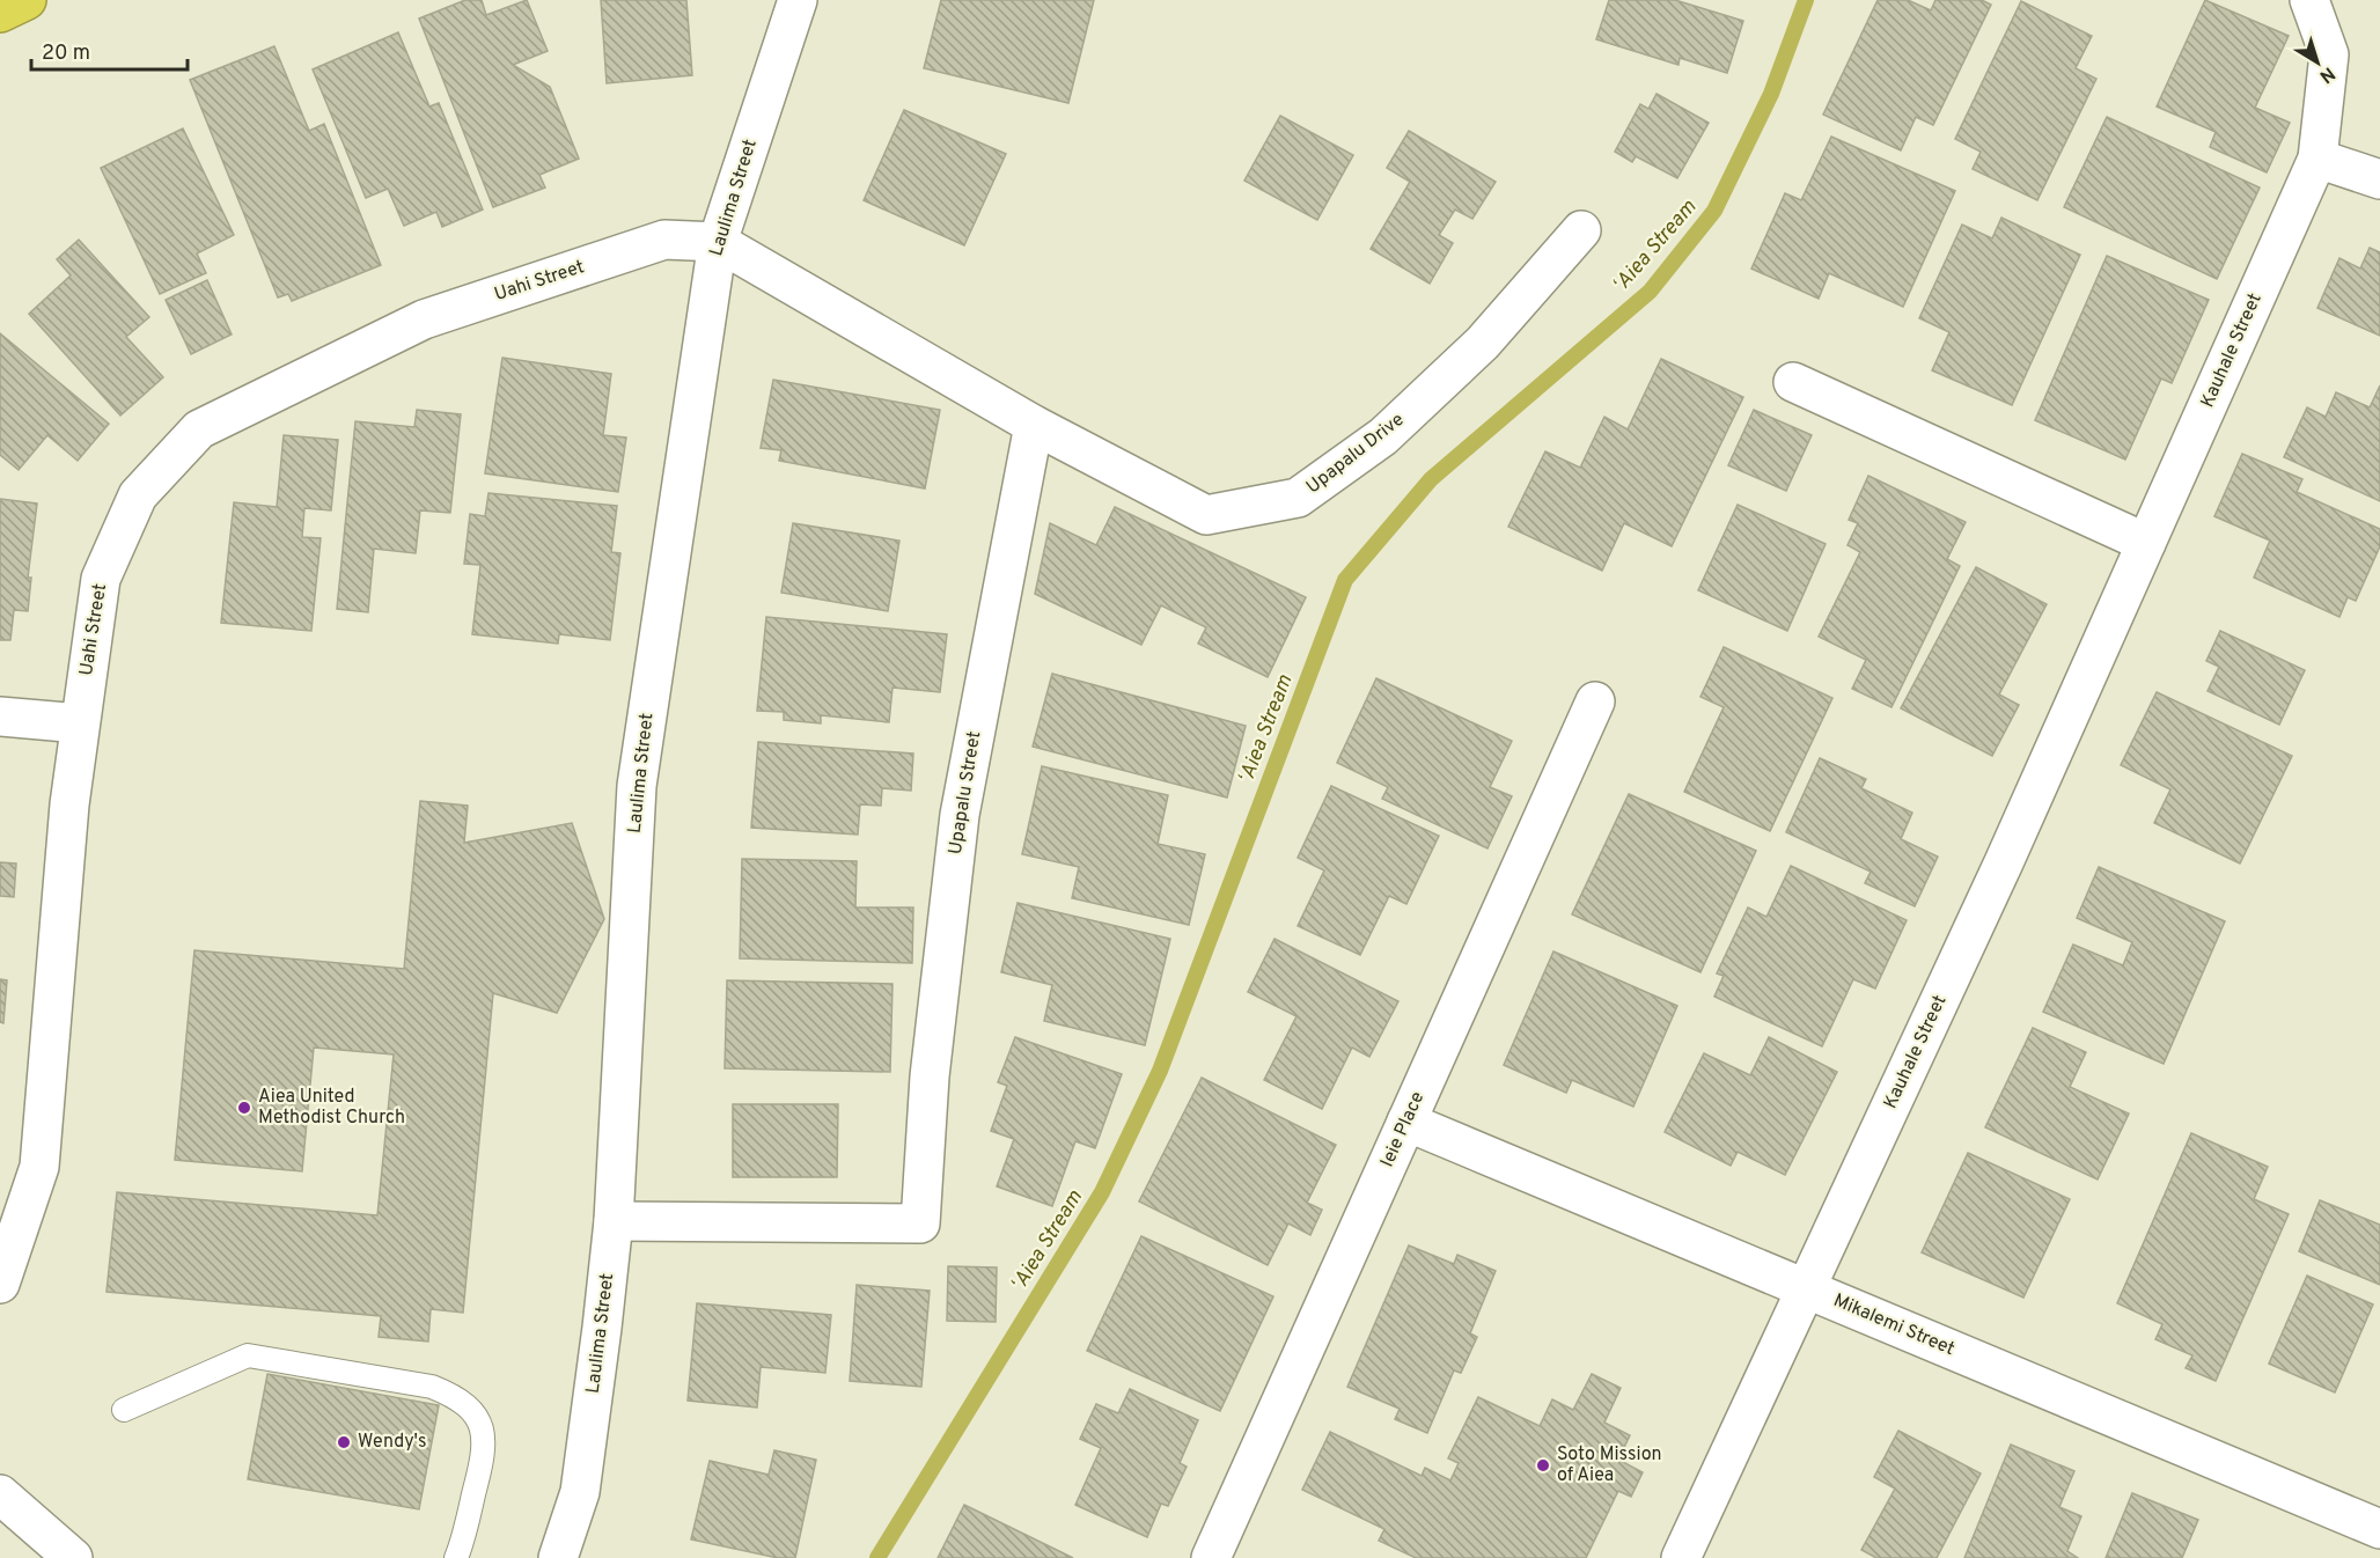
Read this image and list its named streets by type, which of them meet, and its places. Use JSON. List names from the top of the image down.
{
  "streets": {
    "street": [
      "Laulima Street",
      "Uahi Street",
      "Kauhale Street",
      "Upapalu Drive",
      "Upapalu Street",
      "Ieie Place",
      "Mikalemi Street"
    ]
  },
  "crossings": [
    ["Laulima Street", "Uahi Street"],
    ["Laulima Street", "Upapalu Street"],
    ["Kauhale Street", "Mikalemi Street"],
    ["Upapalu Drive", "Upapalu Street"],
    ["Ieie Place", "Mikalemi Street"]
  ],
  "water": ["ʻAiea Stream"],
  "places": ["Aiea United Methodist Church", "Wendy's", "Soto Mission of Aiea"],
  "scale_bar": "20 m",
  "north": "bottom right"
}
